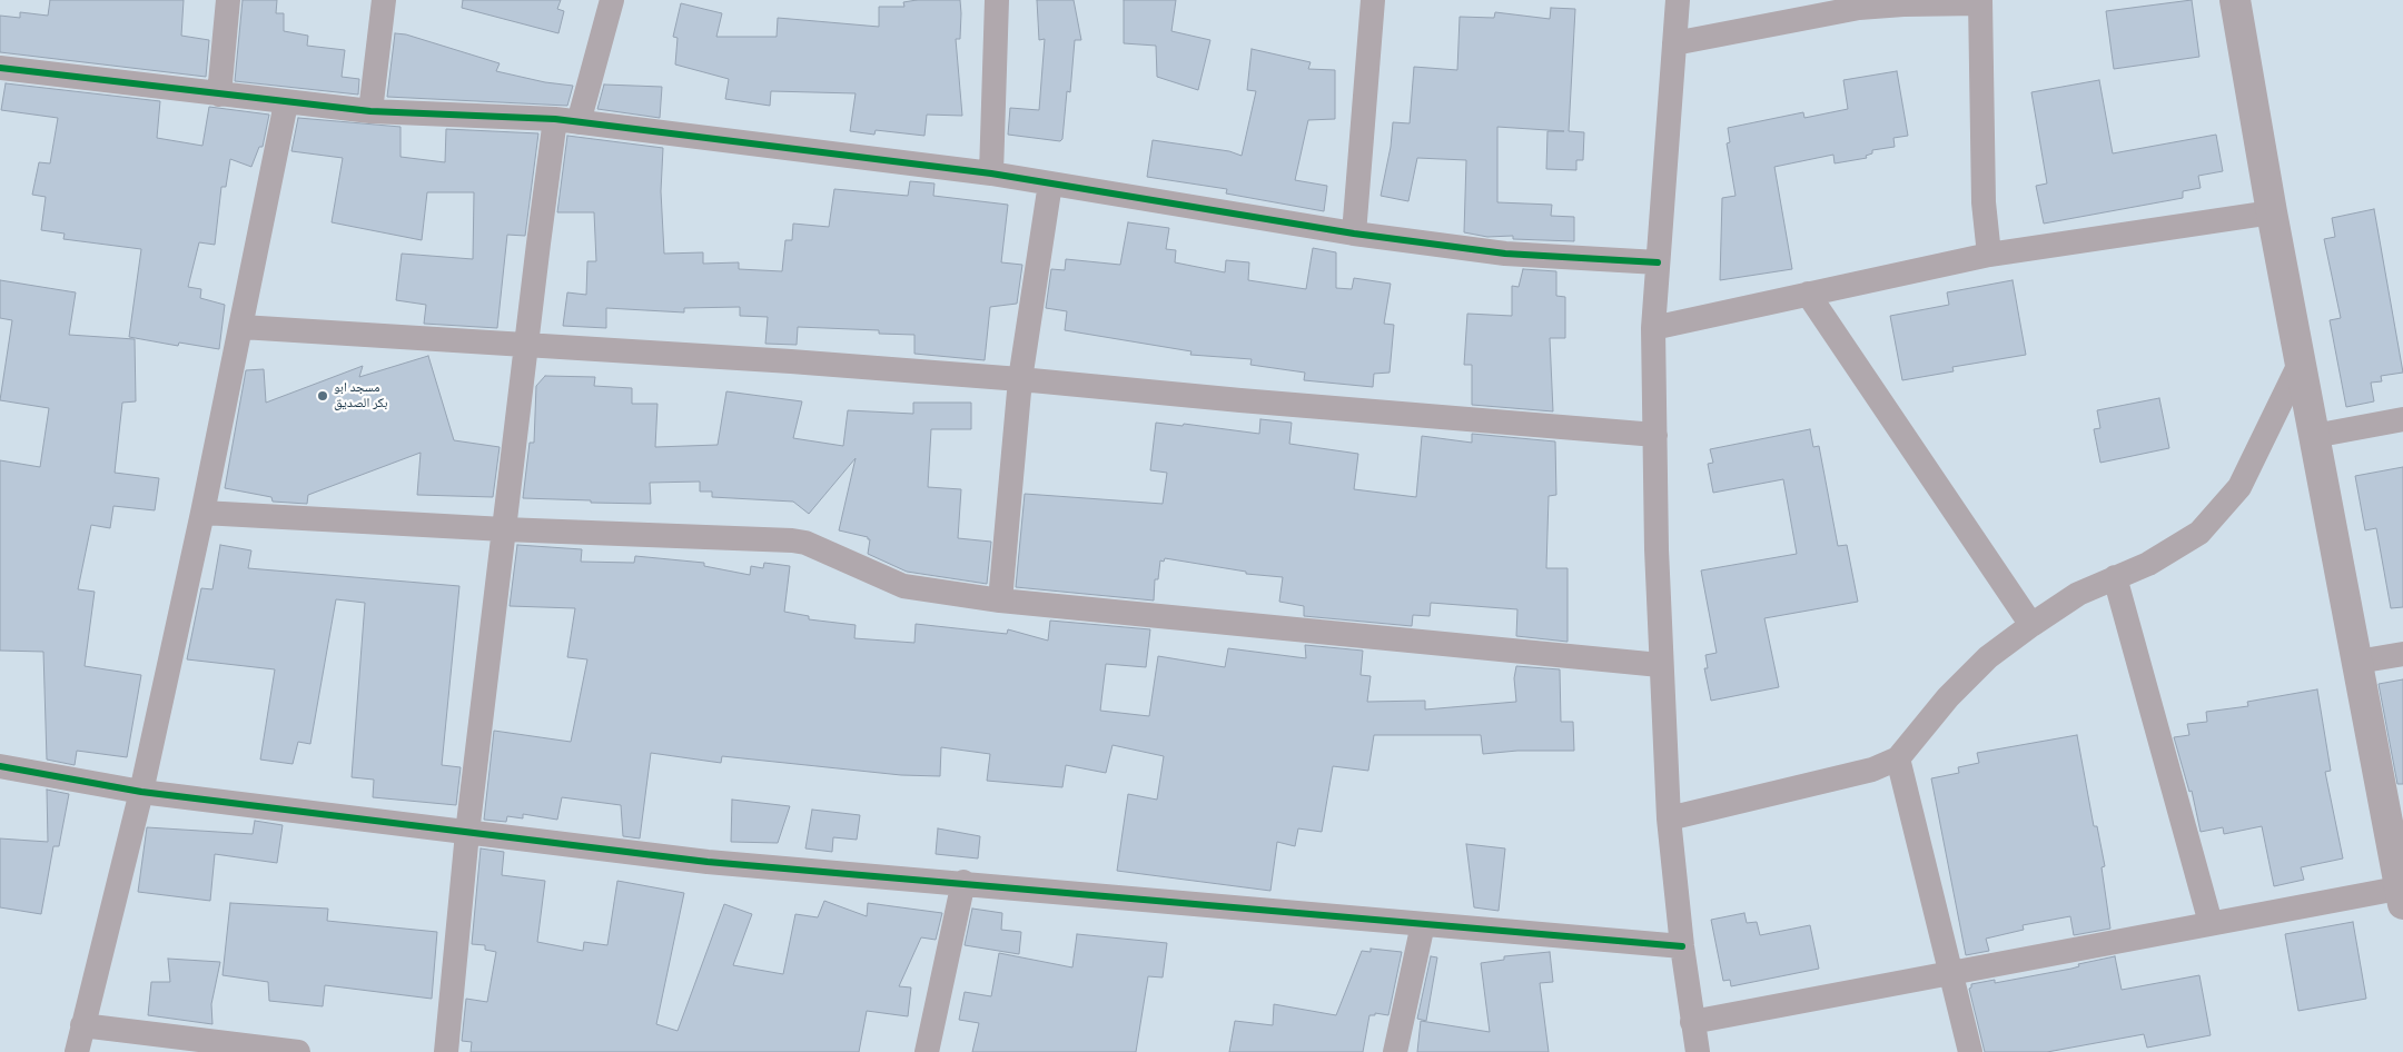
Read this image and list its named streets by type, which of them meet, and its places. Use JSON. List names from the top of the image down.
{
  "places": ["مسجد ابو بكر الصديق"]
}
